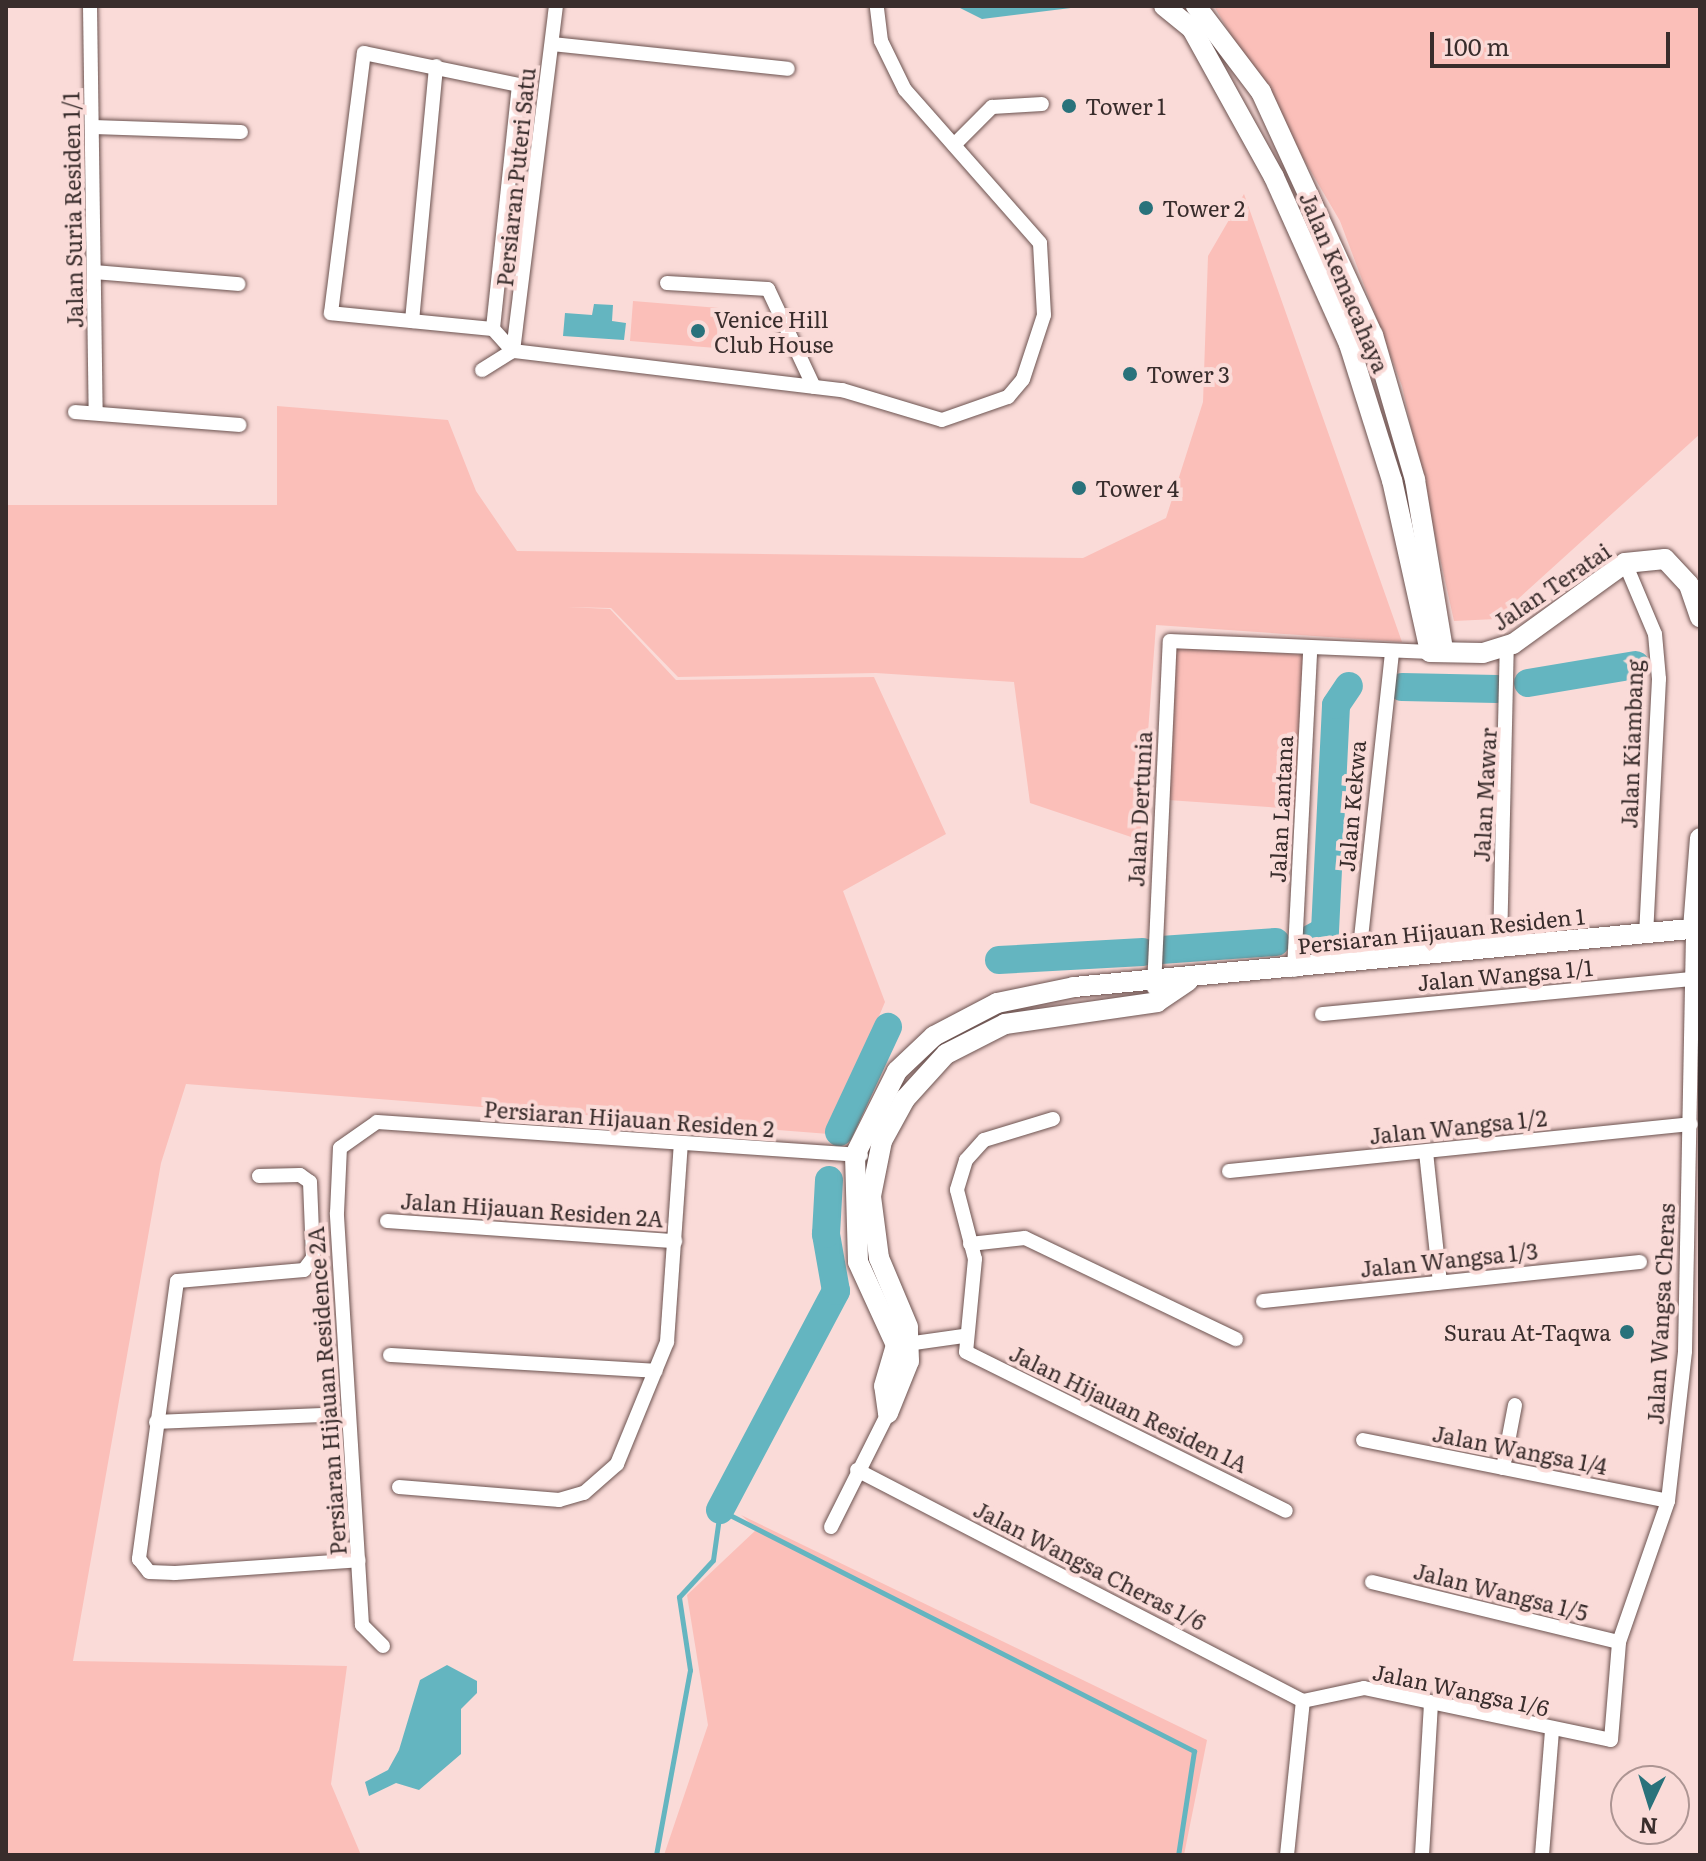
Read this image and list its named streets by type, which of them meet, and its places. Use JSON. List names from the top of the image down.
{
  "streets": {
    "street": [
      "Persiaran Puteri Satu",
      "Jalan Suria Residen 1/1",
      "Jalan Kemacahaya",
      "Jalan Teratai",
      "Jalan Kiambang",
      "Jalan Mawar",
      "Jalan Kekwa",
      "Jalan Dertunia",
      "Jalan Lantana",
      "Persiaran Hijauan Residen 1",
      "Jalan Wangsa 1/1",
      "Persiaran Hijauan Residen 2",
      "Jalan Wangsa 1/2",
      "Jalan Hijauan Residen 2A",
      "Jalan Wangsa 1/3",
      "Jalan Wangsa Cheras",
      "Persiaran Hijauan Residence 2A",
      "Jalan Hijauan Residen 1A",
      "Jalan Wangsa 1/4",
      "Jalan Wangsa Cheras 1/6",
      "Jalan Wangsa 1/5",
      "Jalan Wangsa 1/6"
    ]
  },
  "crossings": [
    ["Jalan Kemacahaya", "Jalan Teratai"],
    ["Jalan Teratai", "Jalan Kiambang"],
    ["Jalan Teratai", "Jalan Mawar"],
    ["Jalan Kiambang", "Persiaran Hijauan Residen 1"],
    ["Jalan Mawar", "Persiaran Hijauan Residen 1"],
    ["Jalan Kekwa", "Persiaran Hijauan Residen 1"],
    ["Jalan Dertunia", "Jalan Lantana"],
    ["Jalan Dertunia", "Persiaran Hijauan Residen 1"],
    ["Jalan Lantana", "Persiaran Hijauan Residen 1"],
    ["Persiaran Hijauan Residen 1", "Persiaran Hijauan Residen 2"],
    ["Persiaran Hijauan Residen 1", "Jalan Wangsa Cheras"],
    ["Jalan Wangsa 1/1", "Jalan Wangsa Cheras"],
    ["Persiaran Hijauan Residen 2", "Jalan Hijauan Residen 2A"],
    ["Persiaran Hijauan Residen 2", "Persiaran Hijauan Residence 2A"],
    ["Jalan Wangsa 1/2", "Jalan Wangsa Cheras"],
    ["Jalan Wangsa Cheras", "Jalan Wangsa 1/4"],
    ["Jalan Wangsa Cheras", "Jalan Wangsa 1/5"],
    ["Jalan Wangsa Cheras", "Jalan Wangsa 1/6"],
    ["Jalan Wangsa Cheras 1/6", "Jalan Wangsa 1/6"]
  ],
  "places": [
    "Tower 1",
    "Tower 2",
    "Venice Hill Club House",
    "Tower 3",
    "Tower 4",
    "Surau At-Taqwa"
  ],
  "scale_bar": "100 m",
  "north": "bottom"
}
